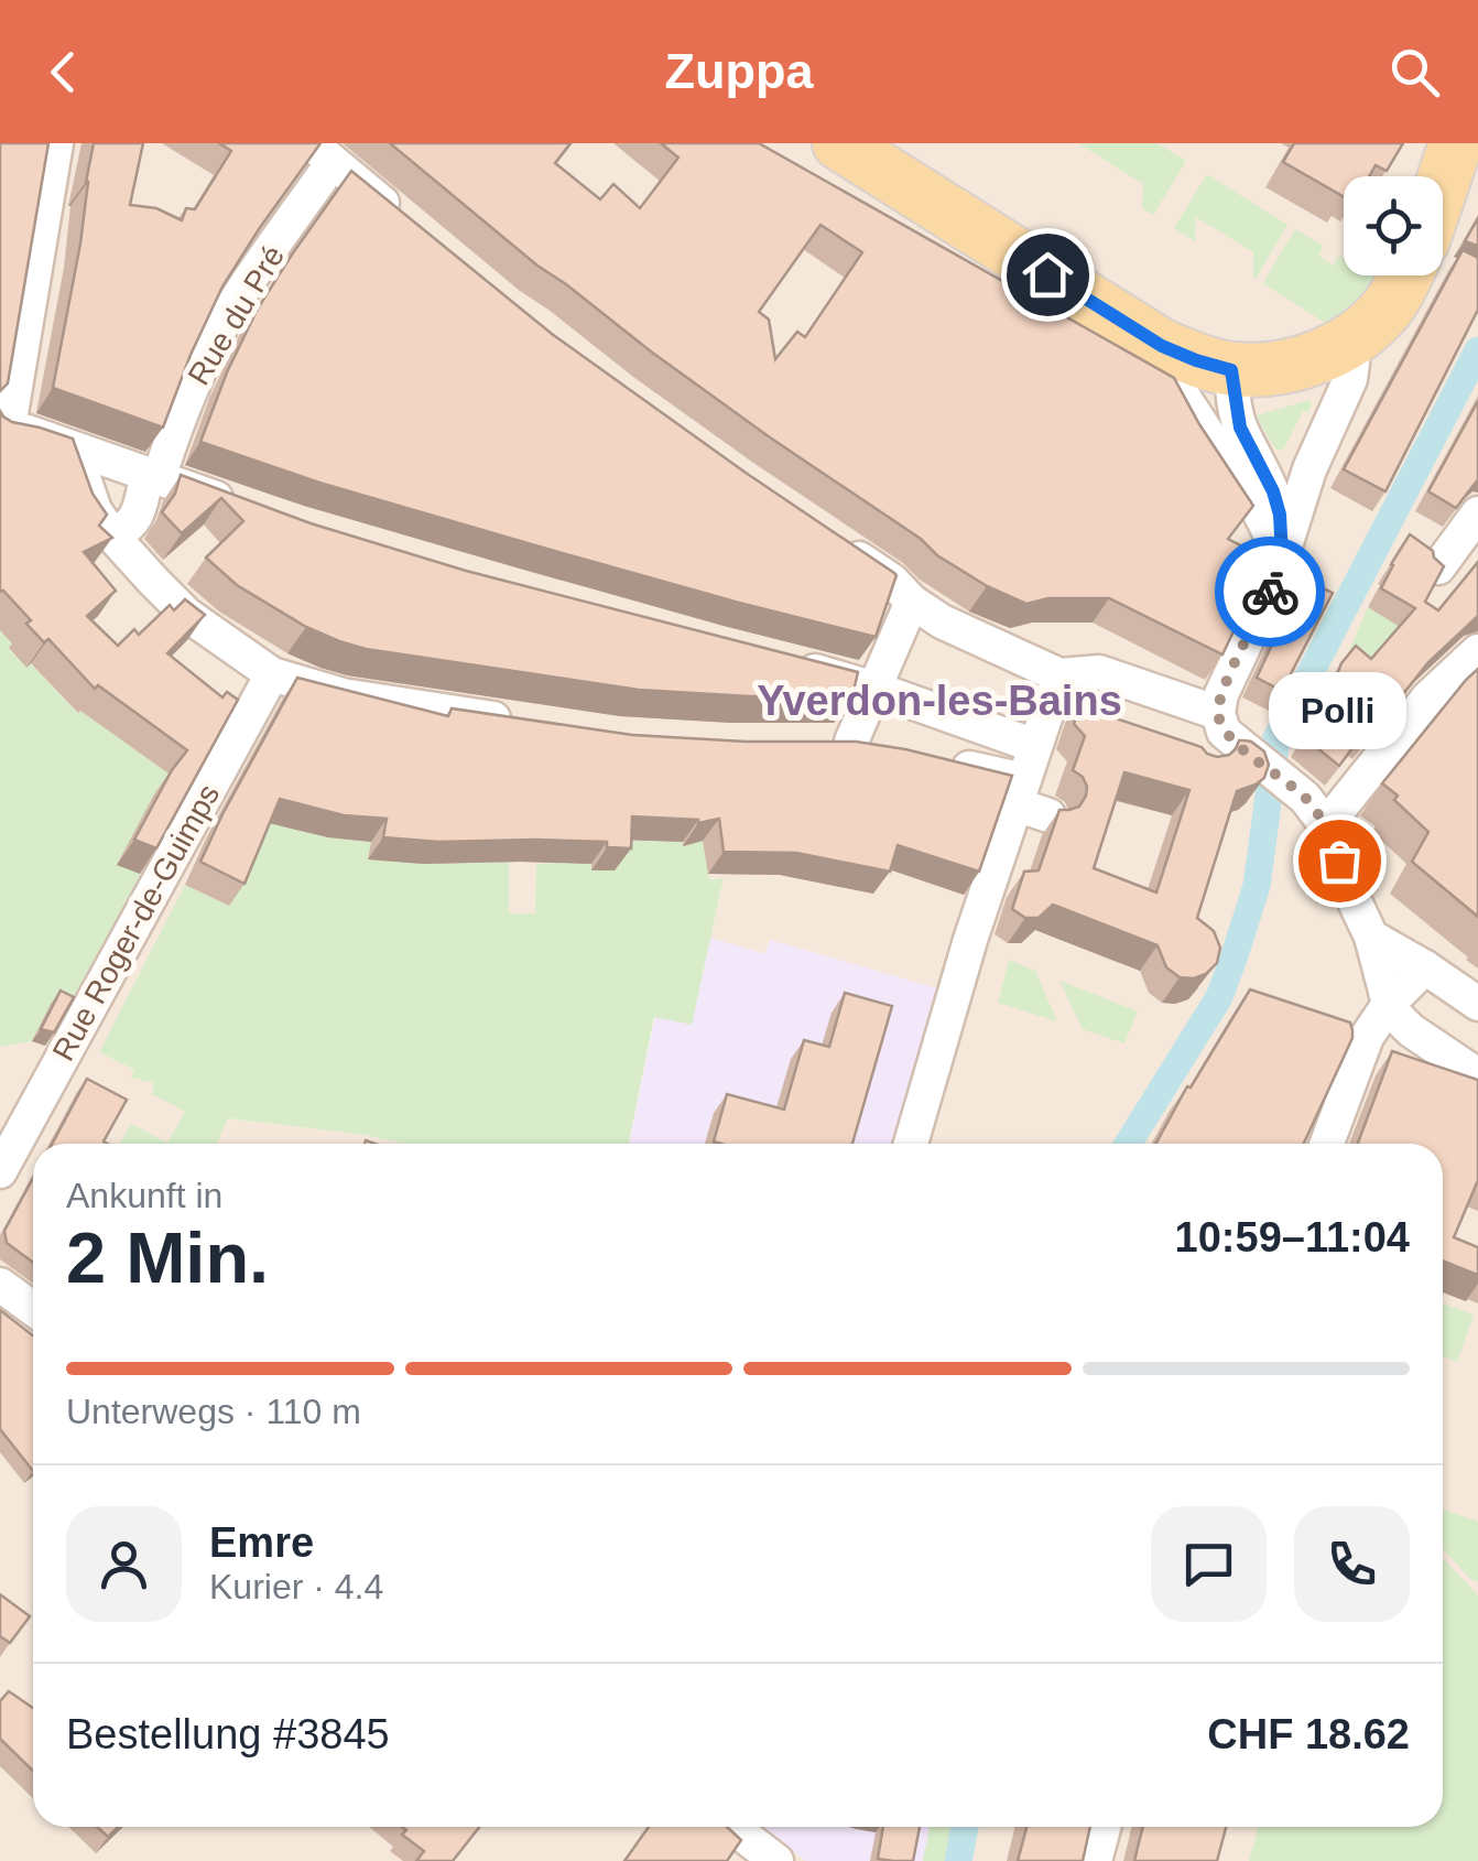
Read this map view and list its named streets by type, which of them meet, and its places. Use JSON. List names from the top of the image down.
{
  "streets": {
    "street": ["Rue du Pré", "Rue Roger-de-Guimps"]
  },
  "districts": ["Yverdon-les-Bains"],
  "places": ["Polli"],
  "page": {
    "header": "Zuppa",
    "bubble": "Polli",
    "heading": ["2 Min.", "Ankunft in", "10:59–11:04"],
    "panel": [
      "Emre",
      "Kurier · 4.4",
      "Bestellung #3845",
      "CHF 18.62"
    ],
    "bar": "Unterwegs · 110 m"
  }
}
